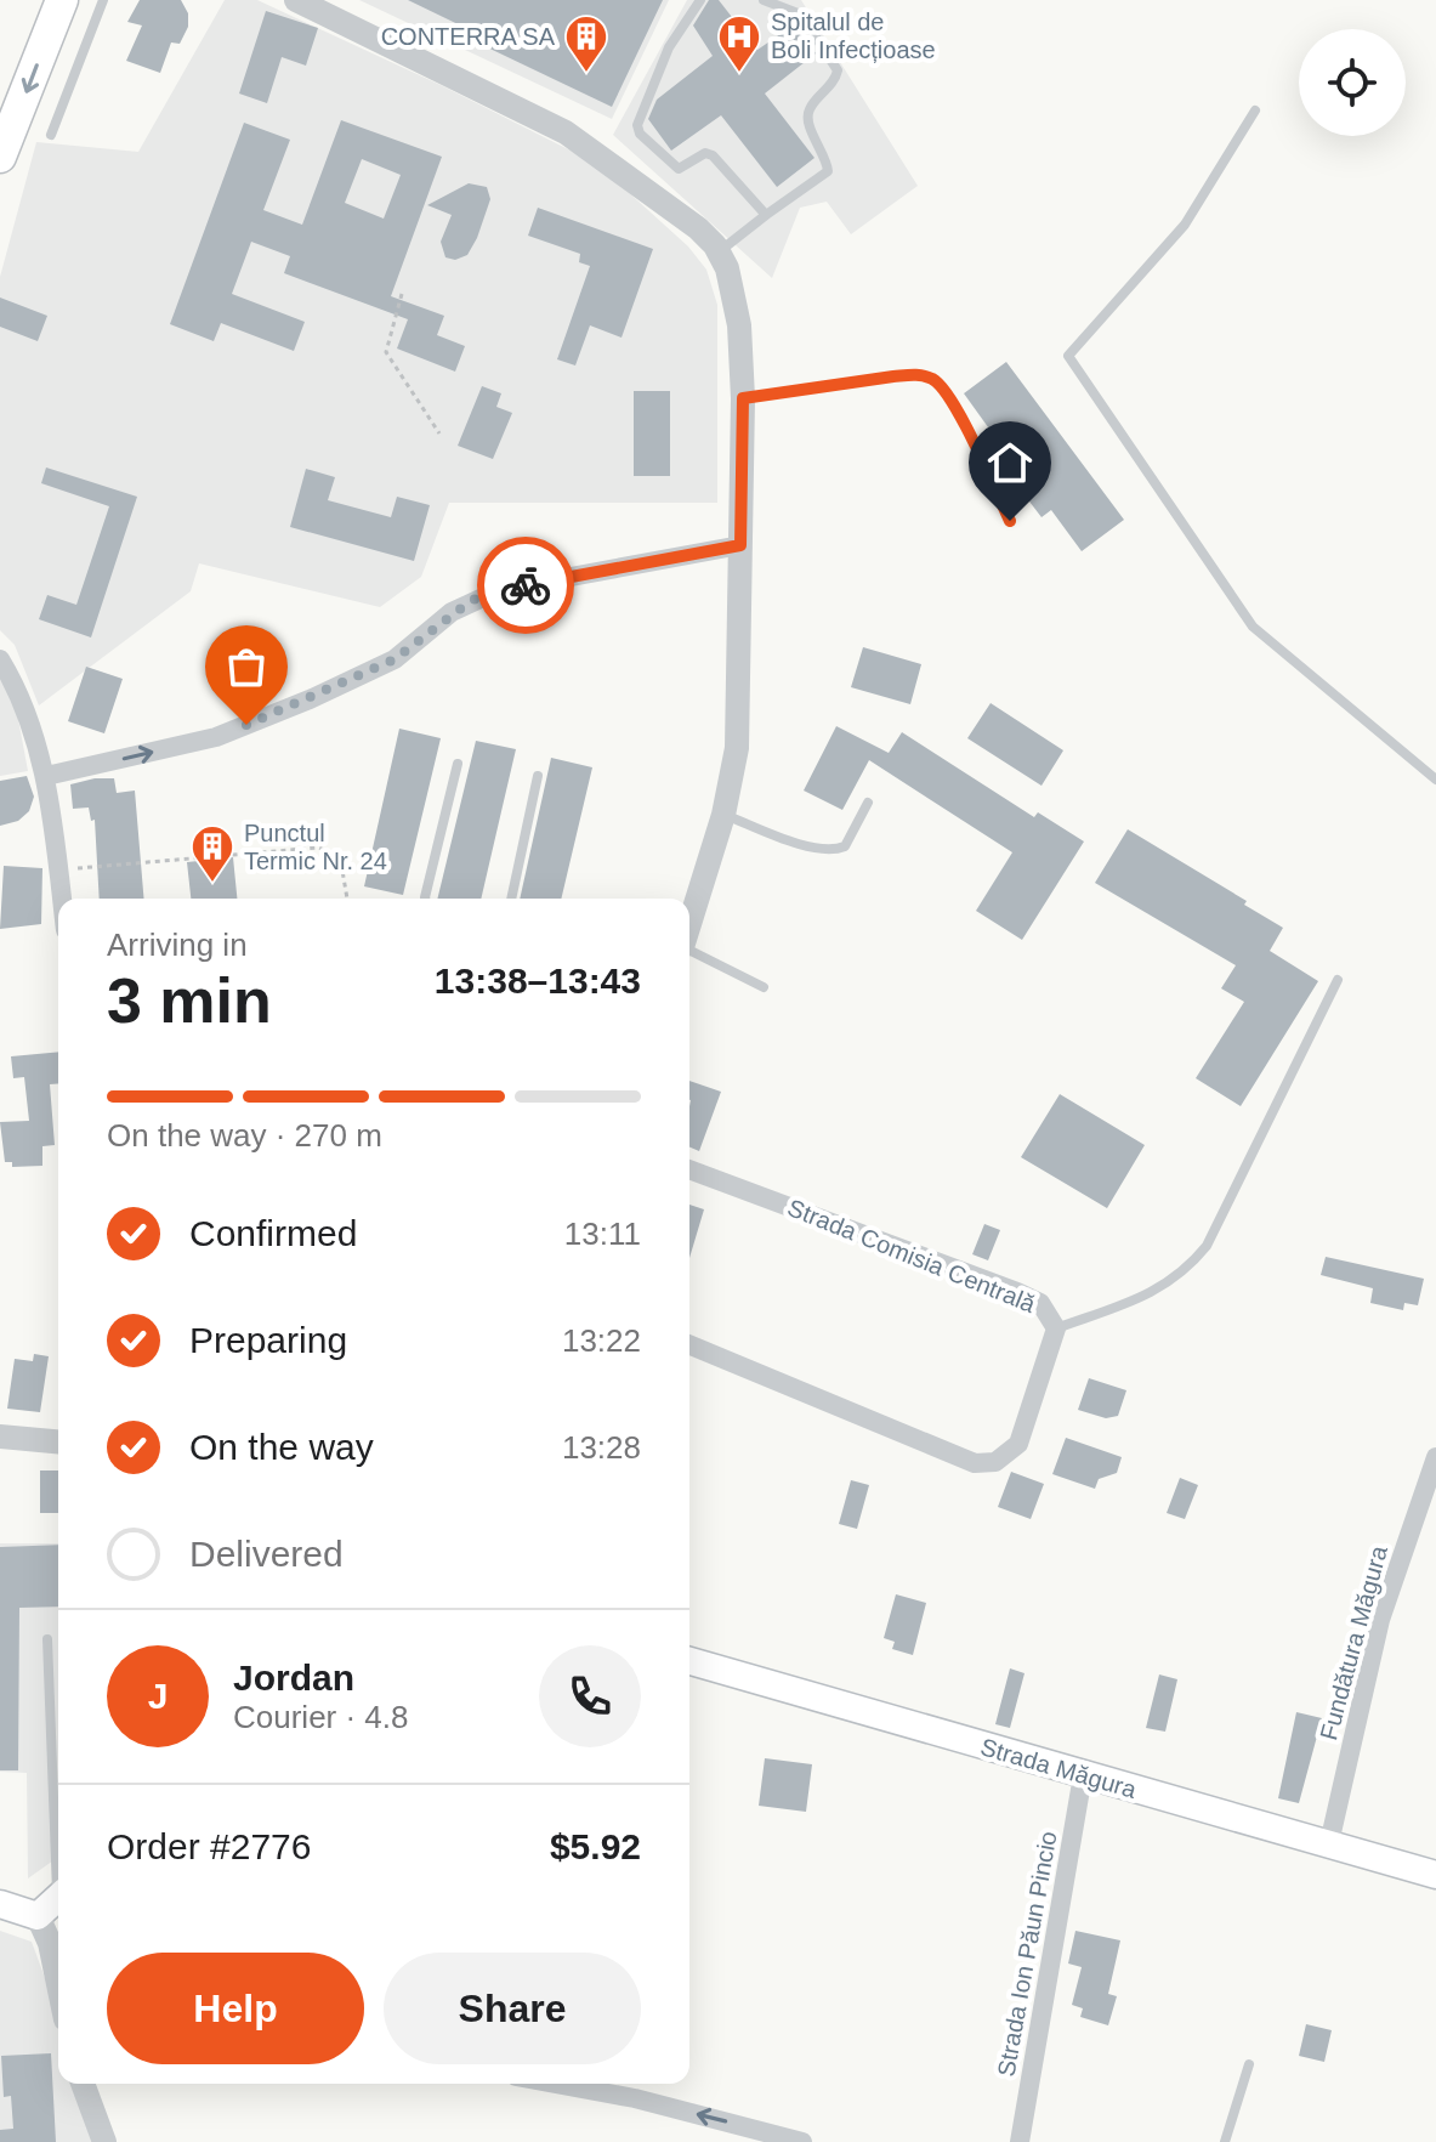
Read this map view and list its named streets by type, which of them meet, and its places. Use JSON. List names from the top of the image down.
{
  "streets": {
    "main road": ["Strada Măgura"],
    "street": ["Strada Comisia Centrală", "Fundătura Măgura", "Strada Ion Păun Pincio"]
  },
  "crossings": [
    ["Fundătura Măgura", "Strada Măgura"],
    ["Strada Măgura", "Strada Ion Păun Pincio"]
  ],
  "places": {
    "building": ["CONTERRA SA", "Punctul Termic Nr. 24"],
    "hospital": ["Spitalul de Boli Infecțioase"]
  },
  "page": {
    "heading": ["3 min", "Arriving in", "13:38–13:43"],
    "panel": [
      "Jordan",
      "Courier · 4.8",
      "Order #2776",
      "$5.92"
    ],
    "bar": "On the way · 270 m",
    "list": [
      ["Confirmed", "13:11"],
      ["Preparing", "13:22"],
      ["On the way", "13:28"],
      "Delivered"
    ],
    "round": "J",
    "buttons": ["Help", "Share"]
  }
}
